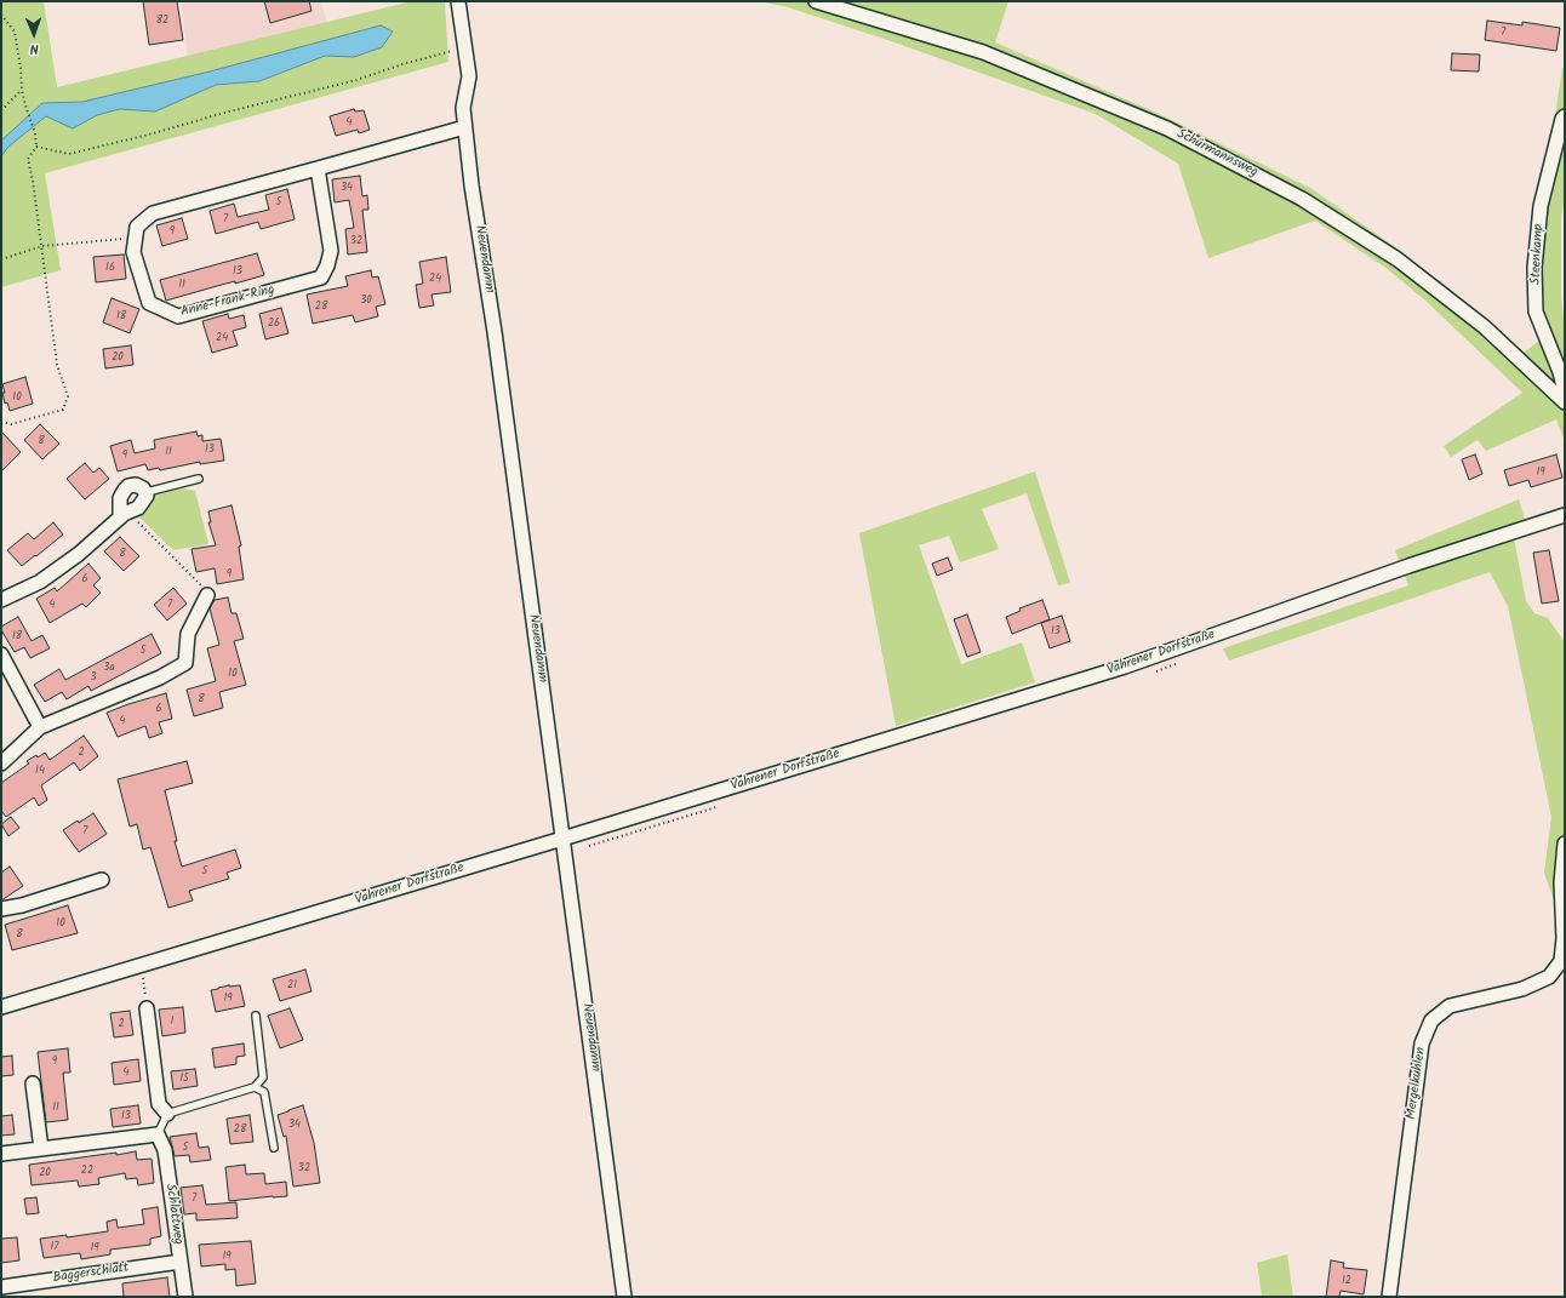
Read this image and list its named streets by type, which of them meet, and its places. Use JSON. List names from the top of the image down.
{
  "streets": {
    "street": [
      "Schürmannsweg",
      "Steenkamp",
      "Neuendamm",
      "Anne-Frank-Ring",
      "Vahrener Dorfstraße",
      "Mergelkuhlen",
      "Schlattweg",
      "Baggerschlatt"
    ]
  },
  "crossings": [
    ["Neuendamm", "Vahrener Dorfstraße"],
    ["Schlattweg", "Baggerschlatt"]
  ],
  "house_numbers": [
    "82",
    "7",
    "4",
    "34",
    "5",
    "7",
    "9",
    "32",
    "16",
    "13",
    "24",
    "11",
    "30",
    "28",
    "18",
    "26",
    "24",
    "20",
    "10",
    "8",
    "13",
    "11",
    "9",
    "19",
    "8",
    "9",
    "6",
    "4",
    "7",
    "13",
    "18",
    "5",
    "3a",
    "10",
    "3",
    "8",
    "6",
    "4",
    "2",
    "14",
    "7",
    "5",
    "10",
    "8",
    "21",
    "19",
    "1",
    "2",
    "9",
    "4",
    "15",
    "11",
    "13",
    "34",
    "28",
    "5",
    "32",
    "22",
    "20",
    "7",
    "17",
    "19",
    "19",
    "12"
  ],
  "north": "bottom"
}
